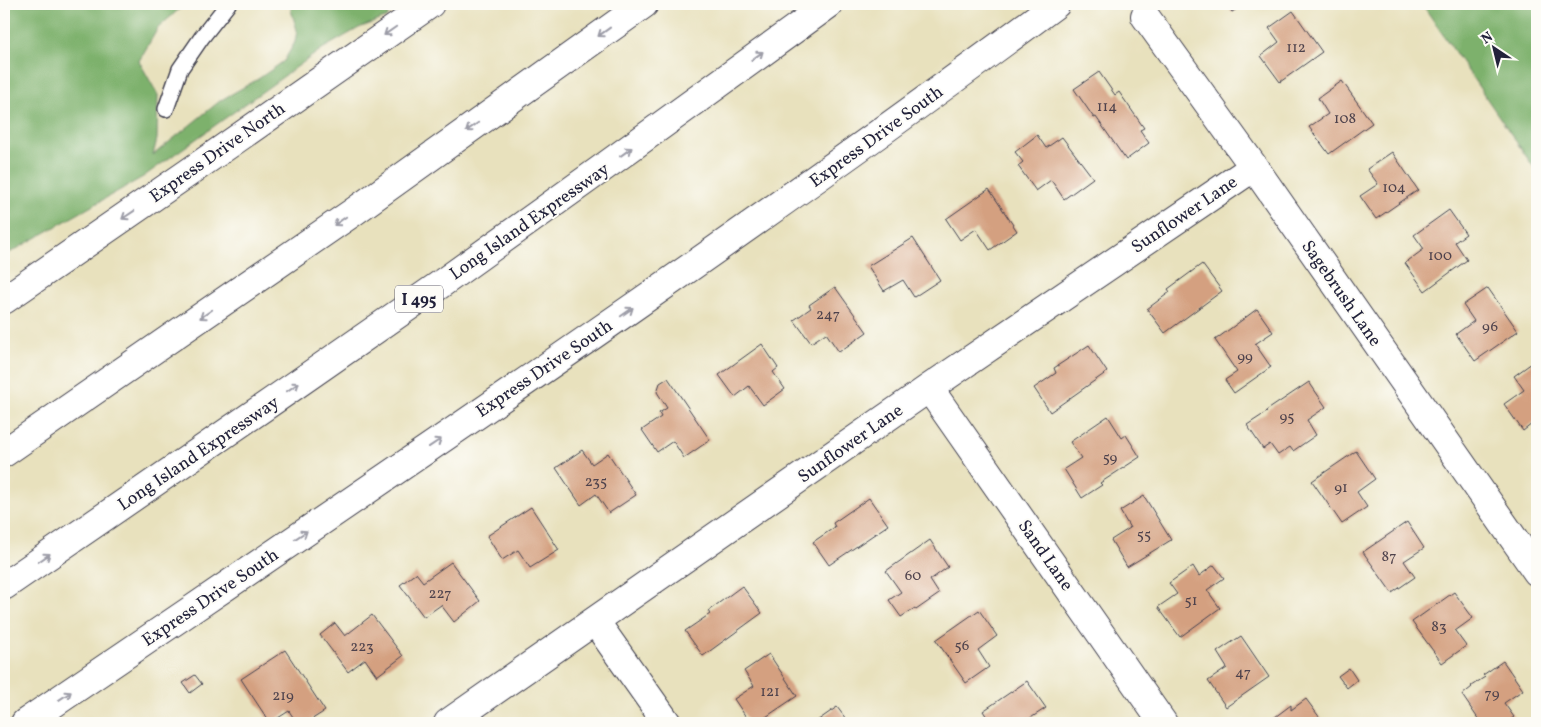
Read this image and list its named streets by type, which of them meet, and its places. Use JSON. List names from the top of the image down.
{
  "streets": {
    "main road": [
      "Express Drive South",
      "Express Drive North",
      "Sunflower Lane",
      "Long Island Expressway",
      "Sagebrush Lane",
      "I 495",
      "Sand Lane"
    ]
  },
  "crossings": [
    ["Sunflower Lane", "Sagebrush Lane"],
    ["Sunflower Lane", "Sand Lane"]
  ],
  "house_numbers": [
    "112",
    "114",
    "108",
    "104",
    "100",
    "247",
    "96",
    "99",
    "95",
    "59",
    "235",
    "91",
    "55",
    "87",
    "60",
    "227",
    "51",
    "83",
    "56",
    "223",
    "47",
    "121",
    "79",
    "219"
  ],
  "north": "top left"
}
